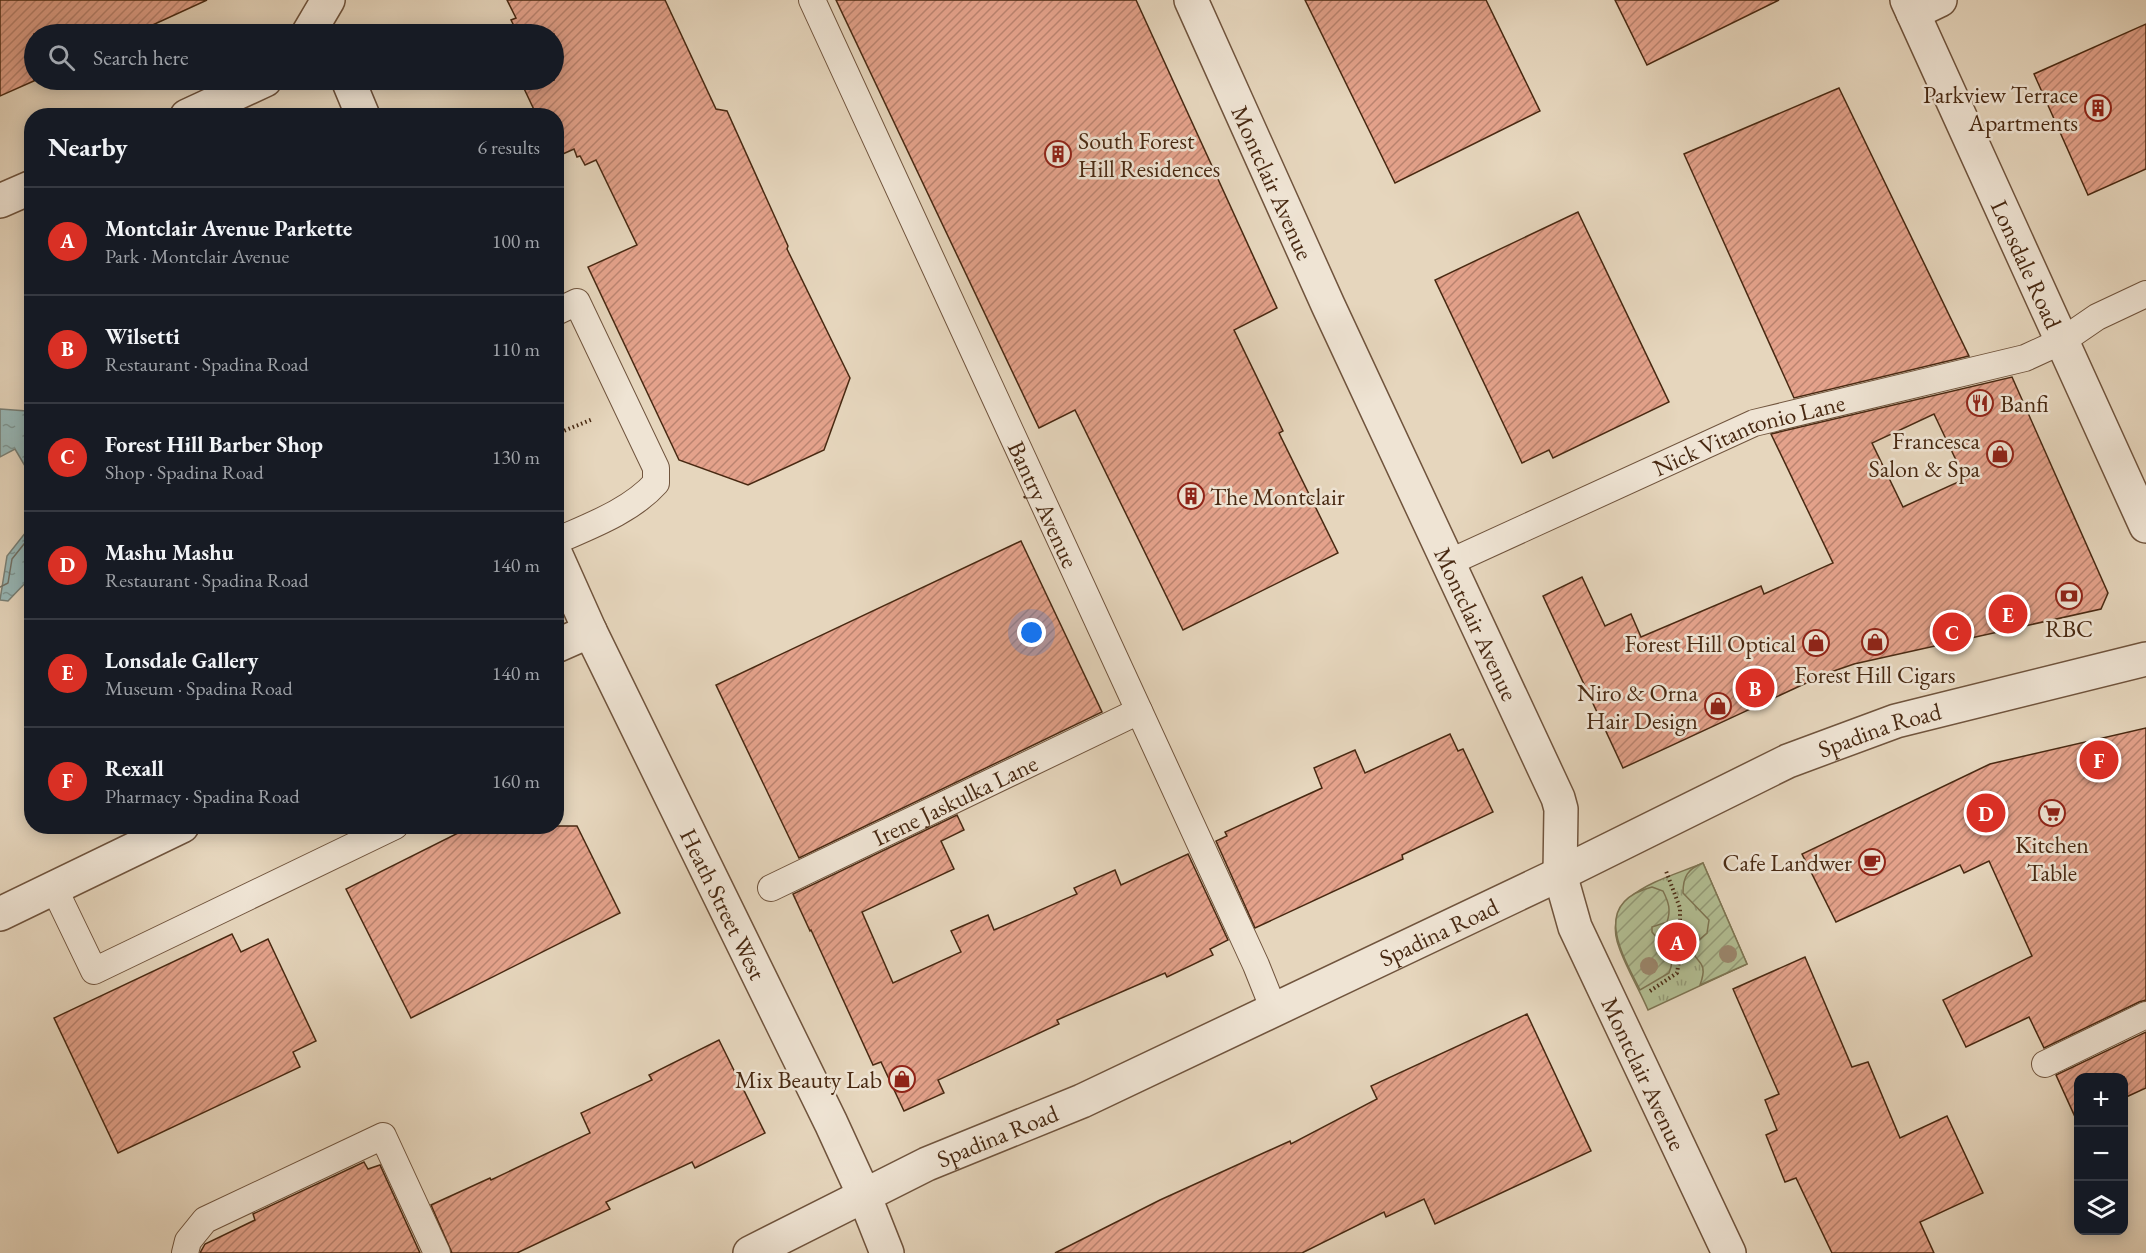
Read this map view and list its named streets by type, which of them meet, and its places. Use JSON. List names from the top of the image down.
{
  "streets": {
    "street": [
      "Montclair Avenue",
      "Lonsdale Road",
      "Spadina Road",
      "Heath Street West"
    ],
    "lane": ["Nick Vitantonio Lane", "Bantry Avenue", "Irene Jaskulka Lane"]
  },
  "crossings": [
    ["Montclair Avenue", "Nick Vitantonio Lane"],
    ["Montclair Avenue", "Spadina Road"],
    ["Lonsdale Road", "Nick Vitantonio Lane"],
    ["Bantry Avenue", "Spadina Road"],
    ["Bantry Avenue", "Irene Jaskulka Lane"],
    ["Spadina Road", "Heath Street West"]
  ],
  "places": {
    "building": ["Parkview Terrace Apartments", "South Forest Hill Residences", "The Montclair"],
    "restaurant": ["Banfi"],
    "shop": [
      "Francesca Salon & Spa",
      "Forest Hill Cigars",
      "Forest Hill Optical",
      "Niro & Orna Hair Design",
      "Mix Beauty Lab"
    ],
    "bank": ["RBC"],
    "supermarket": ["Kitchen Table"],
    "cafe": ["Cafe Landwer"]
  },
  "page": {
    "search": "Search here",
    "heading": ["Nearby", "6 results"],
    "list": [
      {
        "mark": "A",
        "name": "Montclair Avenue Parkette",
        "note": "Park · Montclair Avenue",
        "value": "100 m"
      },
      {
        "mark": "B",
        "name": "Wilsetti",
        "note": "Restaurant · Spadina Road",
        "value": "110 m"
      },
      {
        "mark": "C",
        "name": "Forest Hill Barber Shop",
        "note": "Shop · Spadina Road",
        "value": "130 m"
      },
      {
        "mark": "D",
        "name": "Mashu Mashu",
        "note": "Restaurant · Spadina Road",
        "value": "140 m"
      },
      {
        "mark": "E",
        "name": "Lonsdale Gallery",
        "note": "Museum · Spadina Road",
        "value": "140 m"
      },
      {
        "mark": "F",
        "name": "Rexall",
        "note": "Pharmacy · Spadina Road",
        "value": "160 m"
      }
    ],
    "pins": [
      "E",
      "C",
      "B",
      "F",
      "D",
      "A"
    ],
    "map_buttons": ["+", "−"]
  }
}
